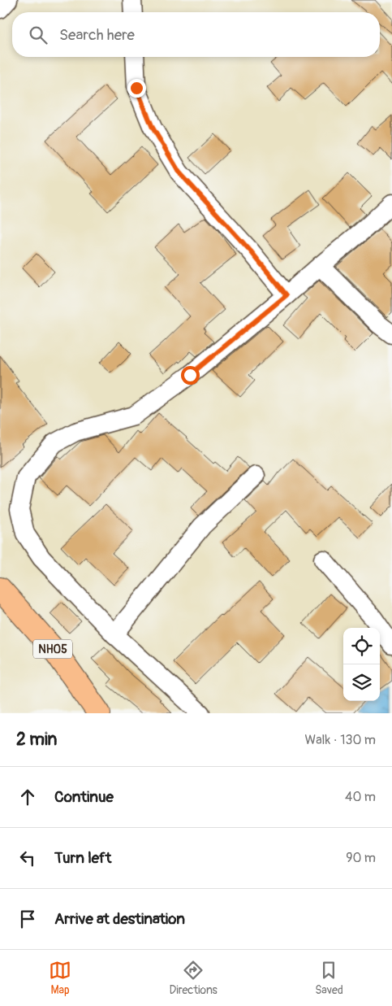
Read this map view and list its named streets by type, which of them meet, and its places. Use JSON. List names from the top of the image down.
{
  "streets": {
    "main road": ["NH05"]
  },
  "page": {
    "search": "Search here",
    "heading": ["2 min", "Walk · 130 m"],
    "list": [
      ["Continue", "40 m"],
      ["Turn left", "90 m"],
      "Arrive at destination"
    ],
    "nav": ["Map", "Directions", "Saved"]
  }
}
